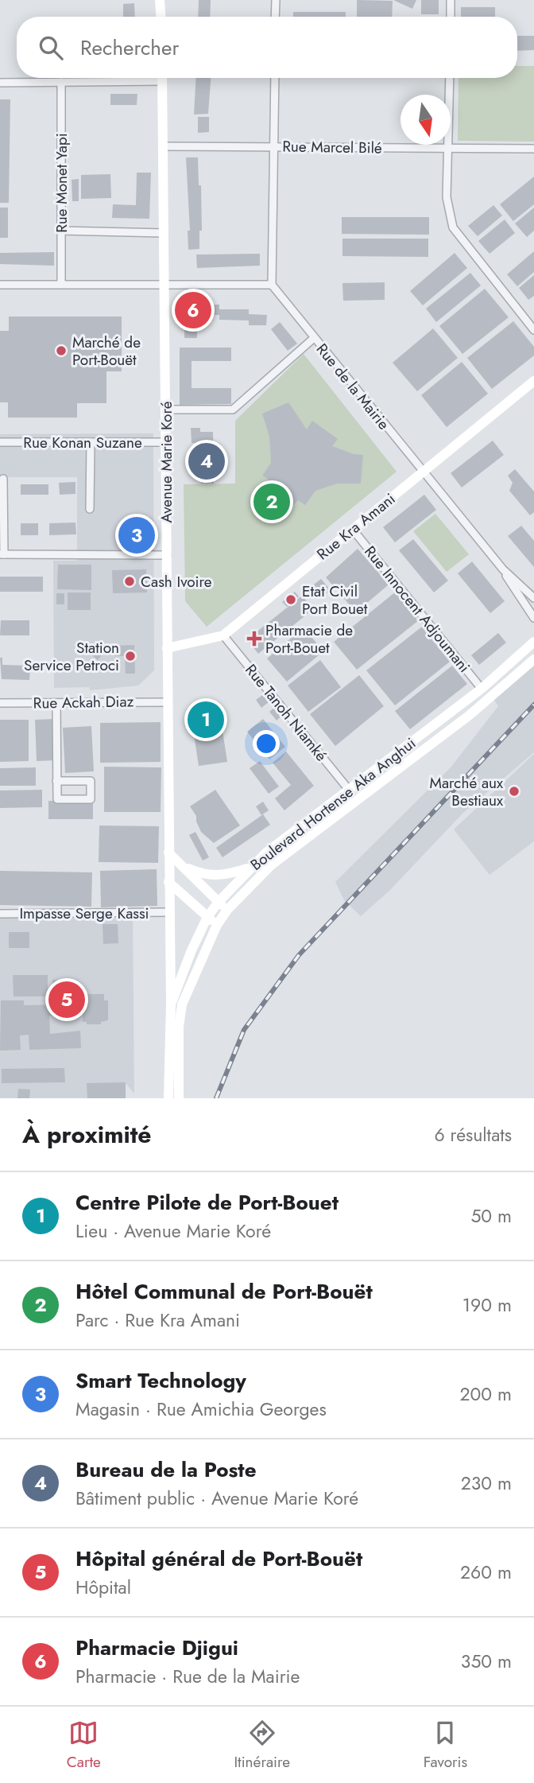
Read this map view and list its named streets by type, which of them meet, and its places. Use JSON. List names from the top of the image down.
{
  "streets": {
    "main road": ["Avenue Marie Koré", "Rue Kra Amani", "Boulevard Hortense Aka Anghui"],
    "street": [
      "Rue Marcel Bilé",
      "Rue Monet Yapi",
      "Rue de la Mairie",
      "Rue Konan Suzane",
      "Rue Innocent Adjoumani",
      "Rue Ackah Diaz",
      "Rue Tanoh Niamké",
      "Impasse Serge Kassi"
    ]
  },
  "crossings": [
    ["Rue Marcel Bilé", "Avenue Marie Koré"],
    ["Rue de la Mairie", "Rue Kra Amani"],
    ["Rue Konan Suzane", "Avenue Marie Koré"],
    ["Avenue Marie Koré", "Rue Kra Amani"],
    ["Avenue Marie Koré", "Rue Ackah Diaz"],
    ["Avenue Marie Koré", "Boulevard Hortense Aka Anghui"],
    ["Avenue Marie Koré", "Impasse Serge Kassi"],
    ["Rue Kra Amani", "Rue Innocent Adjoumani"],
    ["Rue Kra Amani", "Rue Tanoh Niamké"],
    ["Rue Innocent Adjoumani", "Boulevard Hortense Aka Anghui"],
    ["Rue Tanoh Niamké", "Boulevard Hortense Aka Anghui"]
  ],
  "places": {
    "other": [
      "Marché de Port-Bouët",
      "Cash Ivoire",
      "Etat Civil Port Bouet",
      "Station Service Petroci",
      "Marché aux Bestiaux"
    ],
    "health": ["Pharmacie de Port-Bouet"]
  },
  "north": "bottom",
  "page": {
    "search": "Rechercher",
    "pins": [
      "6",
      "4",
      "2",
      "3",
      "1",
      "5"
    ],
    "heading": ["À proximité", "6 résultats"],
    "list": [
      {
        "mark": "1",
        "name": "Centre Pilote de Port-Bouet",
        "note": "Lieu · Avenue Marie Koré",
        "value": "50 m"
      },
      {
        "mark": "2",
        "name": "Hôtel Communal de Port-Bouët",
        "note": "Parc · Rue Kra Amani",
        "value": "190 m"
      },
      {
        "mark": "3",
        "name": "Smart Technology",
        "note": "Magasin · Rue Amichia Georges",
        "value": "200 m"
      },
      {
        "mark": "4",
        "name": "Bureau de la Poste",
        "note": "Bâtiment public · Avenue Marie Koré",
        "value": "230 m"
      },
      {
        "mark": "5",
        "name": "Hôpital général de Port-Bouët",
        "note": "Hôpital",
        "value": "260 m"
      },
      {
        "mark": "6",
        "name": "Pharmacie Djigui",
        "note": "Pharmacie · Rue de la Mairie",
        "value": "350 m"
      }
    ],
    "nav": ["Carte", "Itinéraire", "Favoris"]
  }
}
